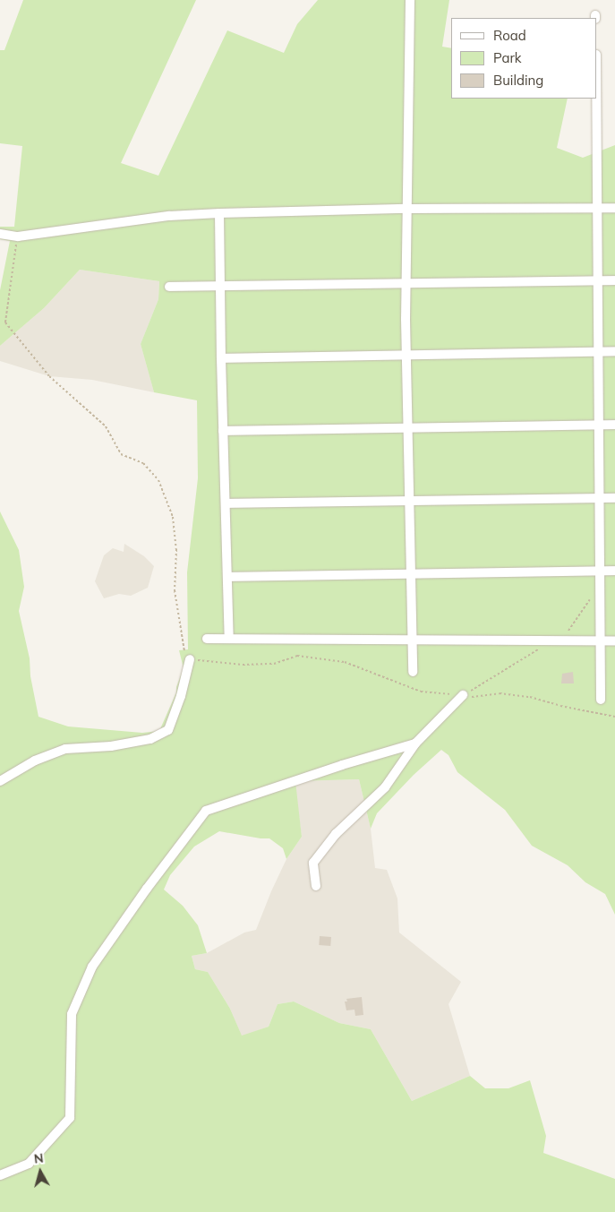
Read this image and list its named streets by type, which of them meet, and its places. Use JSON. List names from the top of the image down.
{
  "legend": ["Road", "Park", "Building"],
  "north": "top"
}
